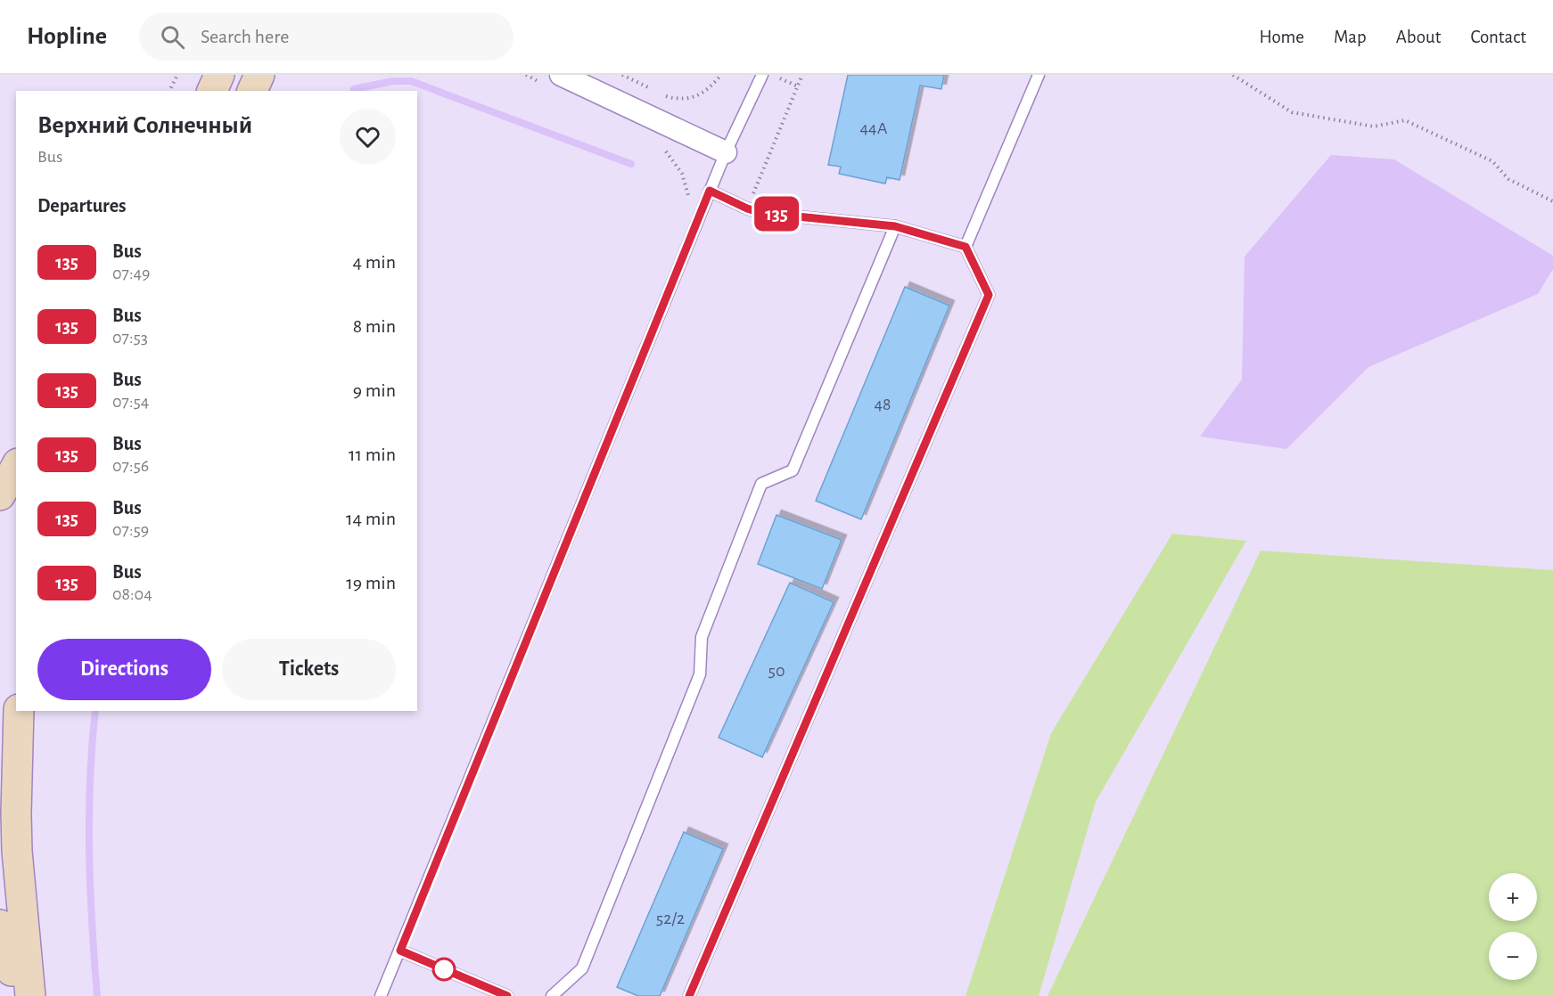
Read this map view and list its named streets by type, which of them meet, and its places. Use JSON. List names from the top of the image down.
{
  "lines": ["bus line 135"],
  "house_numbers": [
    "44А",
    "48",
    "50",
    "52/2"
  ],
  "page": {
    "header": "Hopline",
    "search": "Search here",
    "nav": [
      "Home",
      "Map",
      "About",
      "Contact"
    ],
    "on_map": "135",
    "heading": [
      ["Верхний Солнечный", "Bus"],
      "Departures"
    ],
    "list": [
      {
        "mark": "135",
        "name": "Bus",
        "note": "07:49",
        "value": "4 min"
      },
      {
        "mark": "135",
        "name": "Bus",
        "note": "07:53",
        "value": "8 min"
      },
      {
        "mark": "135",
        "name": "Bus",
        "note": "07:54",
        "value": "9 min"
      },
      {
        "mark": "135",
        "name": "Bus",
        "note": "07:56",
        "value": "11 min"
      },
      {
        "mark": "135",
        "name": "Bus",
        "note": "07:59",
        "value": "14 min"
      },
      {
        "mark": "135",
        "name": "Bus",
        "note": "08:04",
        "value": "19 min"
      }
    ],
    "buttons": ["Directions", "Tickets"],
    "map_buttons": ["+", "−"]
  }
}
